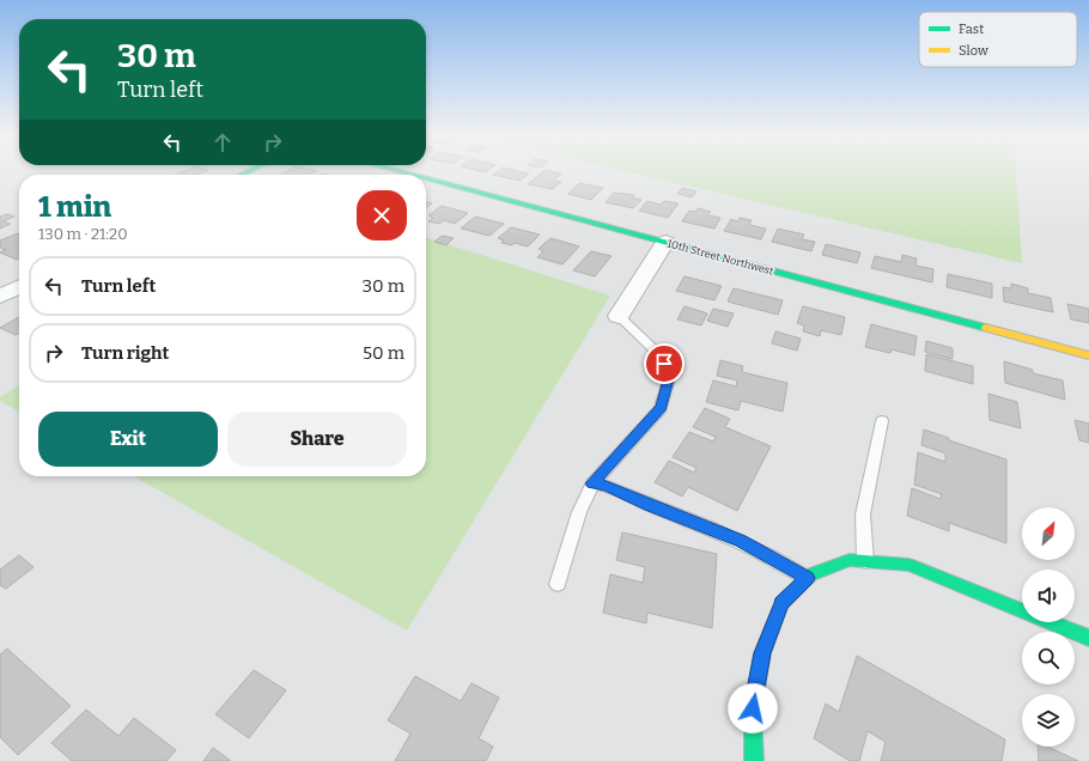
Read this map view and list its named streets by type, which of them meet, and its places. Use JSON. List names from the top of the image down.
{
  "streets": {
    "street": ["10th Street Northwest"]
  },
  "legend": ["Fast", "Slow"],
  "north": "top right",
  "page": {
    "turn": ["30 m", "Turn left"],
    "heading": ["1 min", "130 m · 21:20"],
    "list": [
      {
        "name": "Turn left",
        "value": "30 m"
      },
      {
        "name": "Turn right",
        "value": "50 m"
      }
    ],
    "buttons": ["Exit", "Share"]
  }
}
